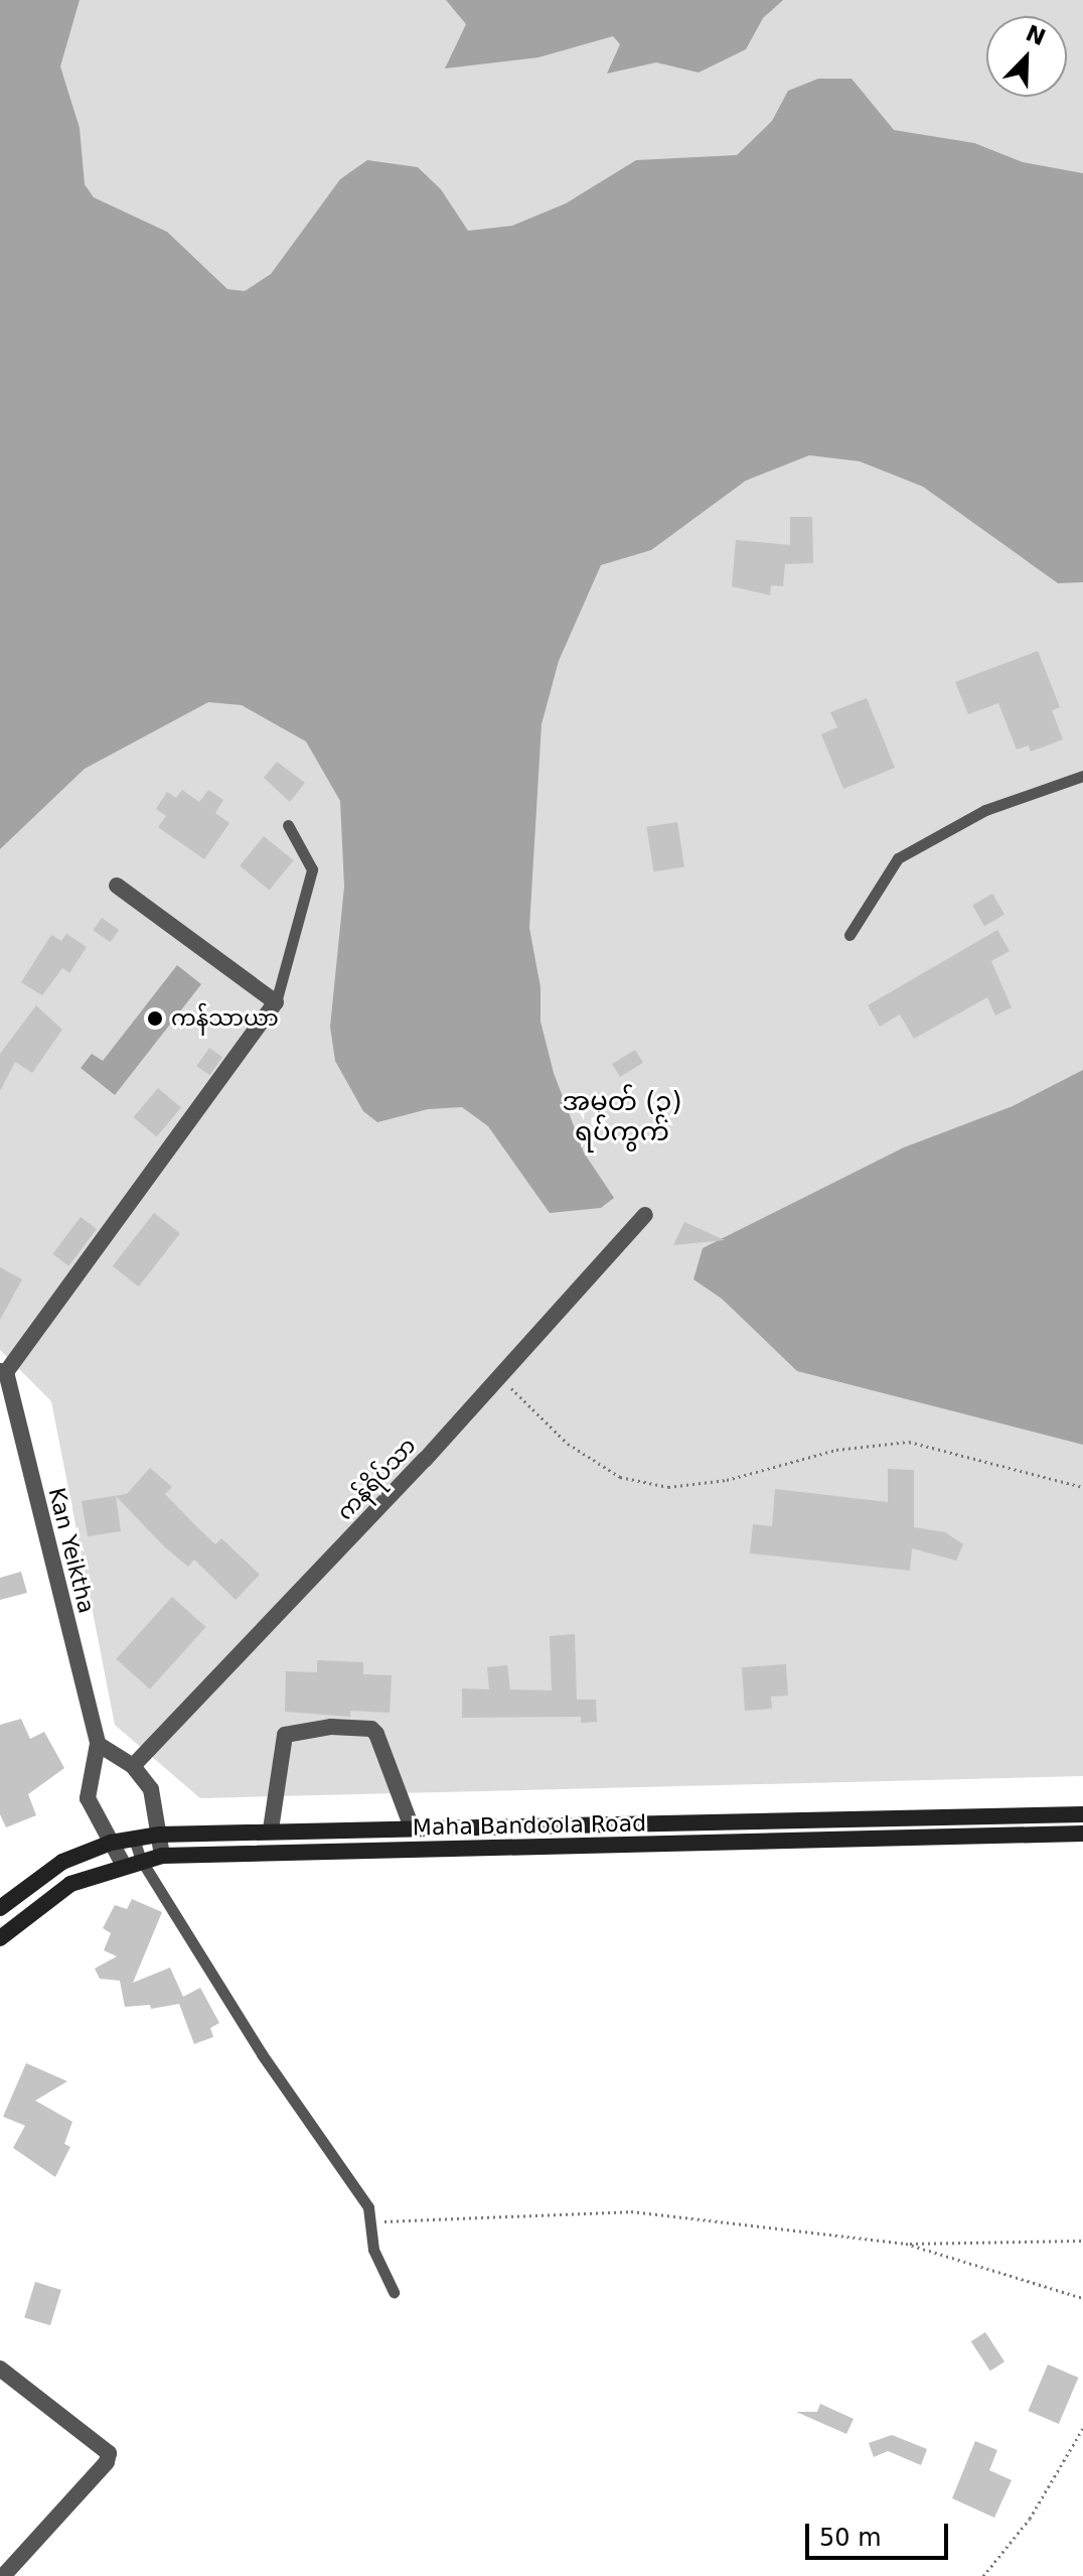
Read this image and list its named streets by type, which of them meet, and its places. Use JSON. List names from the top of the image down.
{
  "streets": {
    "main road": ["Maha Bandoola Road"],
    "street": ["ကန်ရိပ်သာ", "Kan Yeiktha"]
  },
  "districts": ["အမှတ် (၃) ရပ်ကွက်"],
  "places": ["ကန်သာယာ"],
  "scale_bar": "50 m",
  "north": "top right"
}
